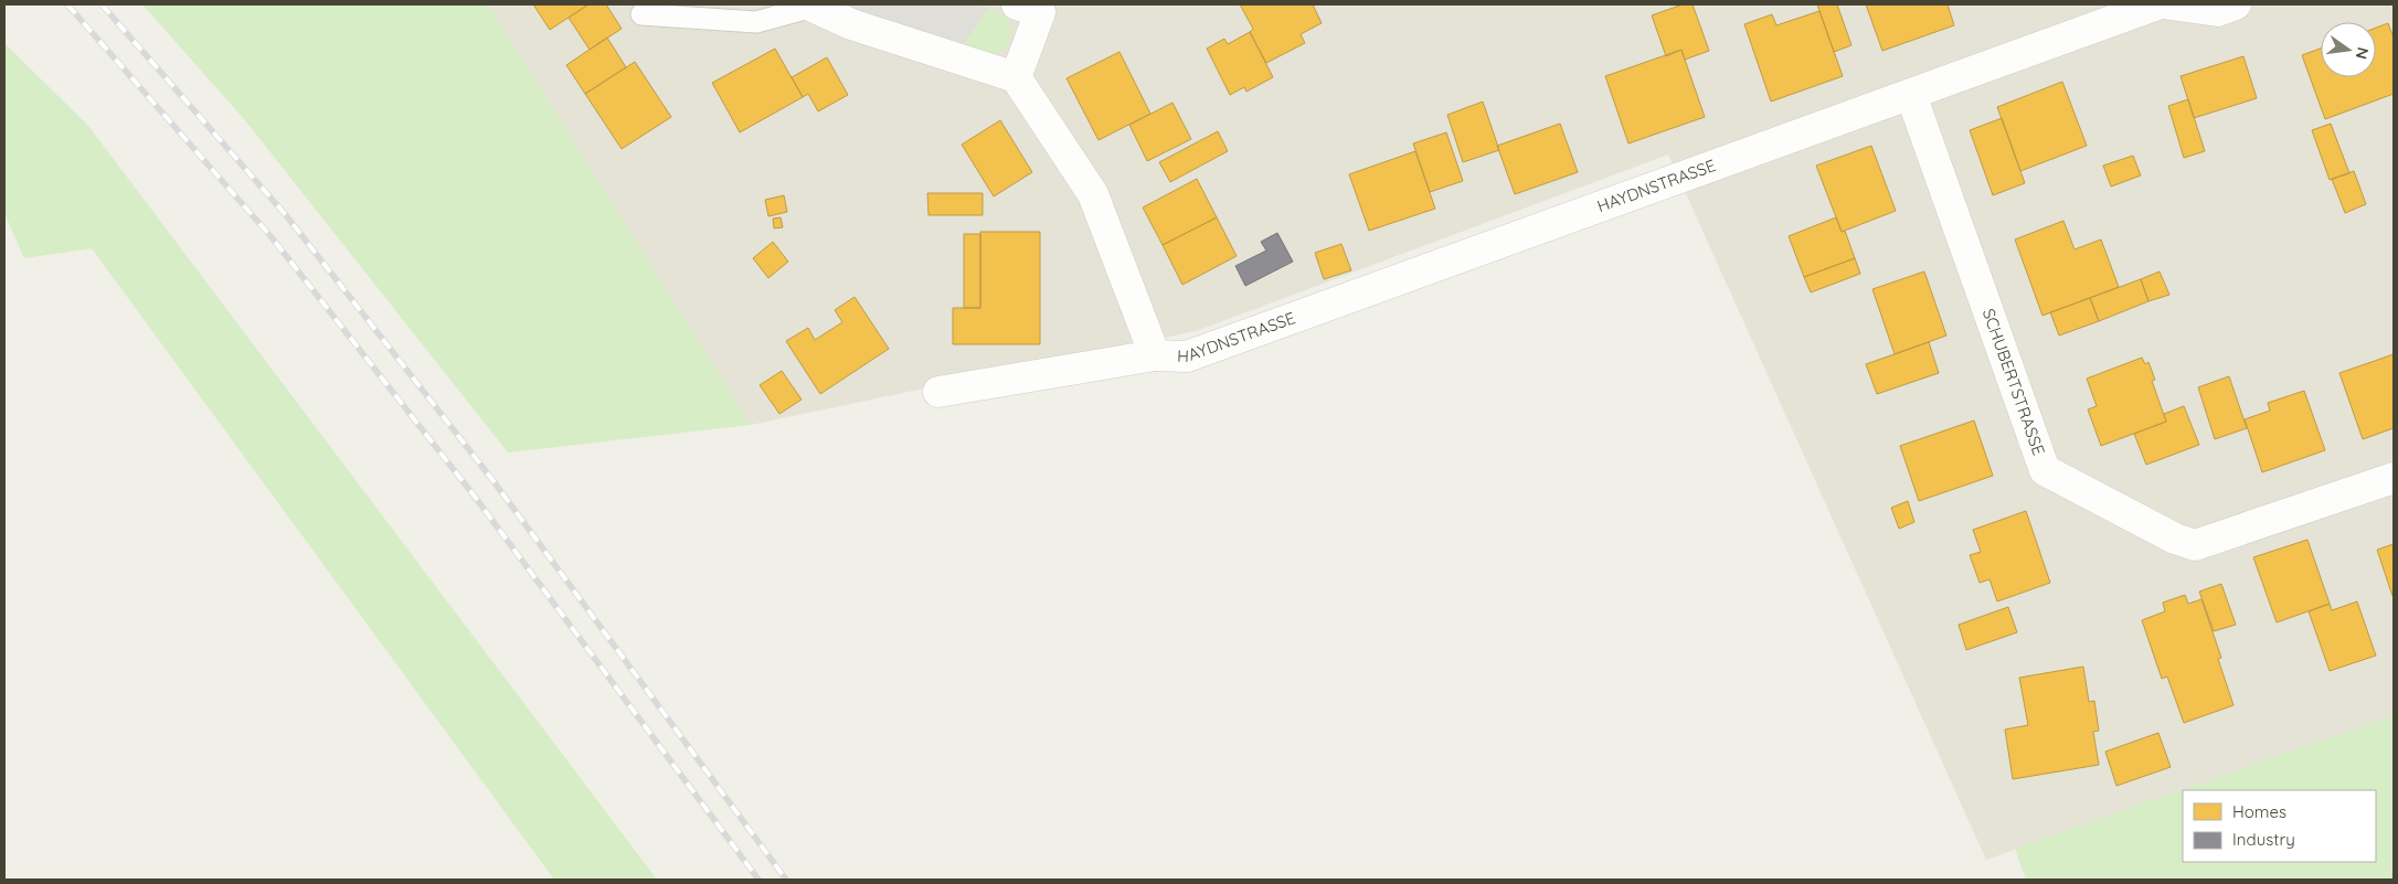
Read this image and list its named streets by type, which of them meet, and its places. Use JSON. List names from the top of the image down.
{
  "streets": {
    "street": ["HAYDNSTRASSE", "SCHUBERTSTRASSE"]
  },
  "crossings": [
    ["HAYDNSTRASSE", "SCHUBERTSTRASSE"]
  ],
  "legend": ["Homes", "Industry"],
  "north": "right"
}
